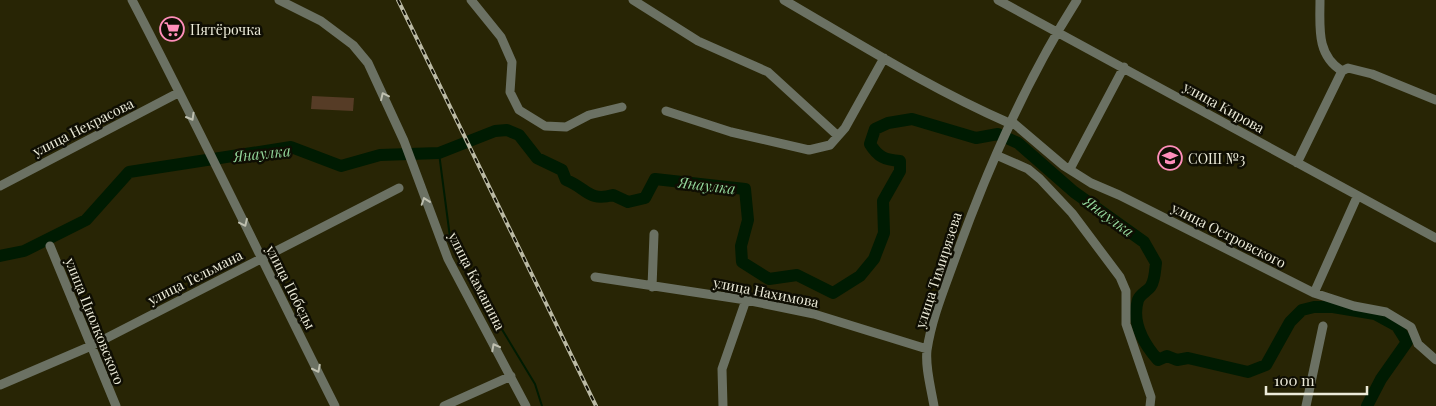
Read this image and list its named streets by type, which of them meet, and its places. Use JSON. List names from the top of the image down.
{
  "streets": {
    "street": [
      "улица Кирова",
      "улица Некрасова",
      "улица Островского",
      "улица Тимирязева",
      "улица Тельмана",
      "улица Каманина",
      "улица Победы",
      "улица Нахимова",
      "улица Циолковского"
    ]
  },
  "crossings": [
    ["улица Некрасова", "улица Победы"],
    ["улица Островского", "улица Тимирязева"],
    ["улица Тимирязева", "улица Нахимова"],
    ["улица Тельмана", "улица Победы"],
    ["улица Тельмана", "улица Циолковского"]
  ],
  "one_way": ["улица Каманина", "улица Победы"],
  "water": ["Янаулка"],
  "places": {
    "supermarket": ["Пятёрочка"],
    "school or university": ["СОШ №3"]
  },
  "scale_bar": "100 m"
}
